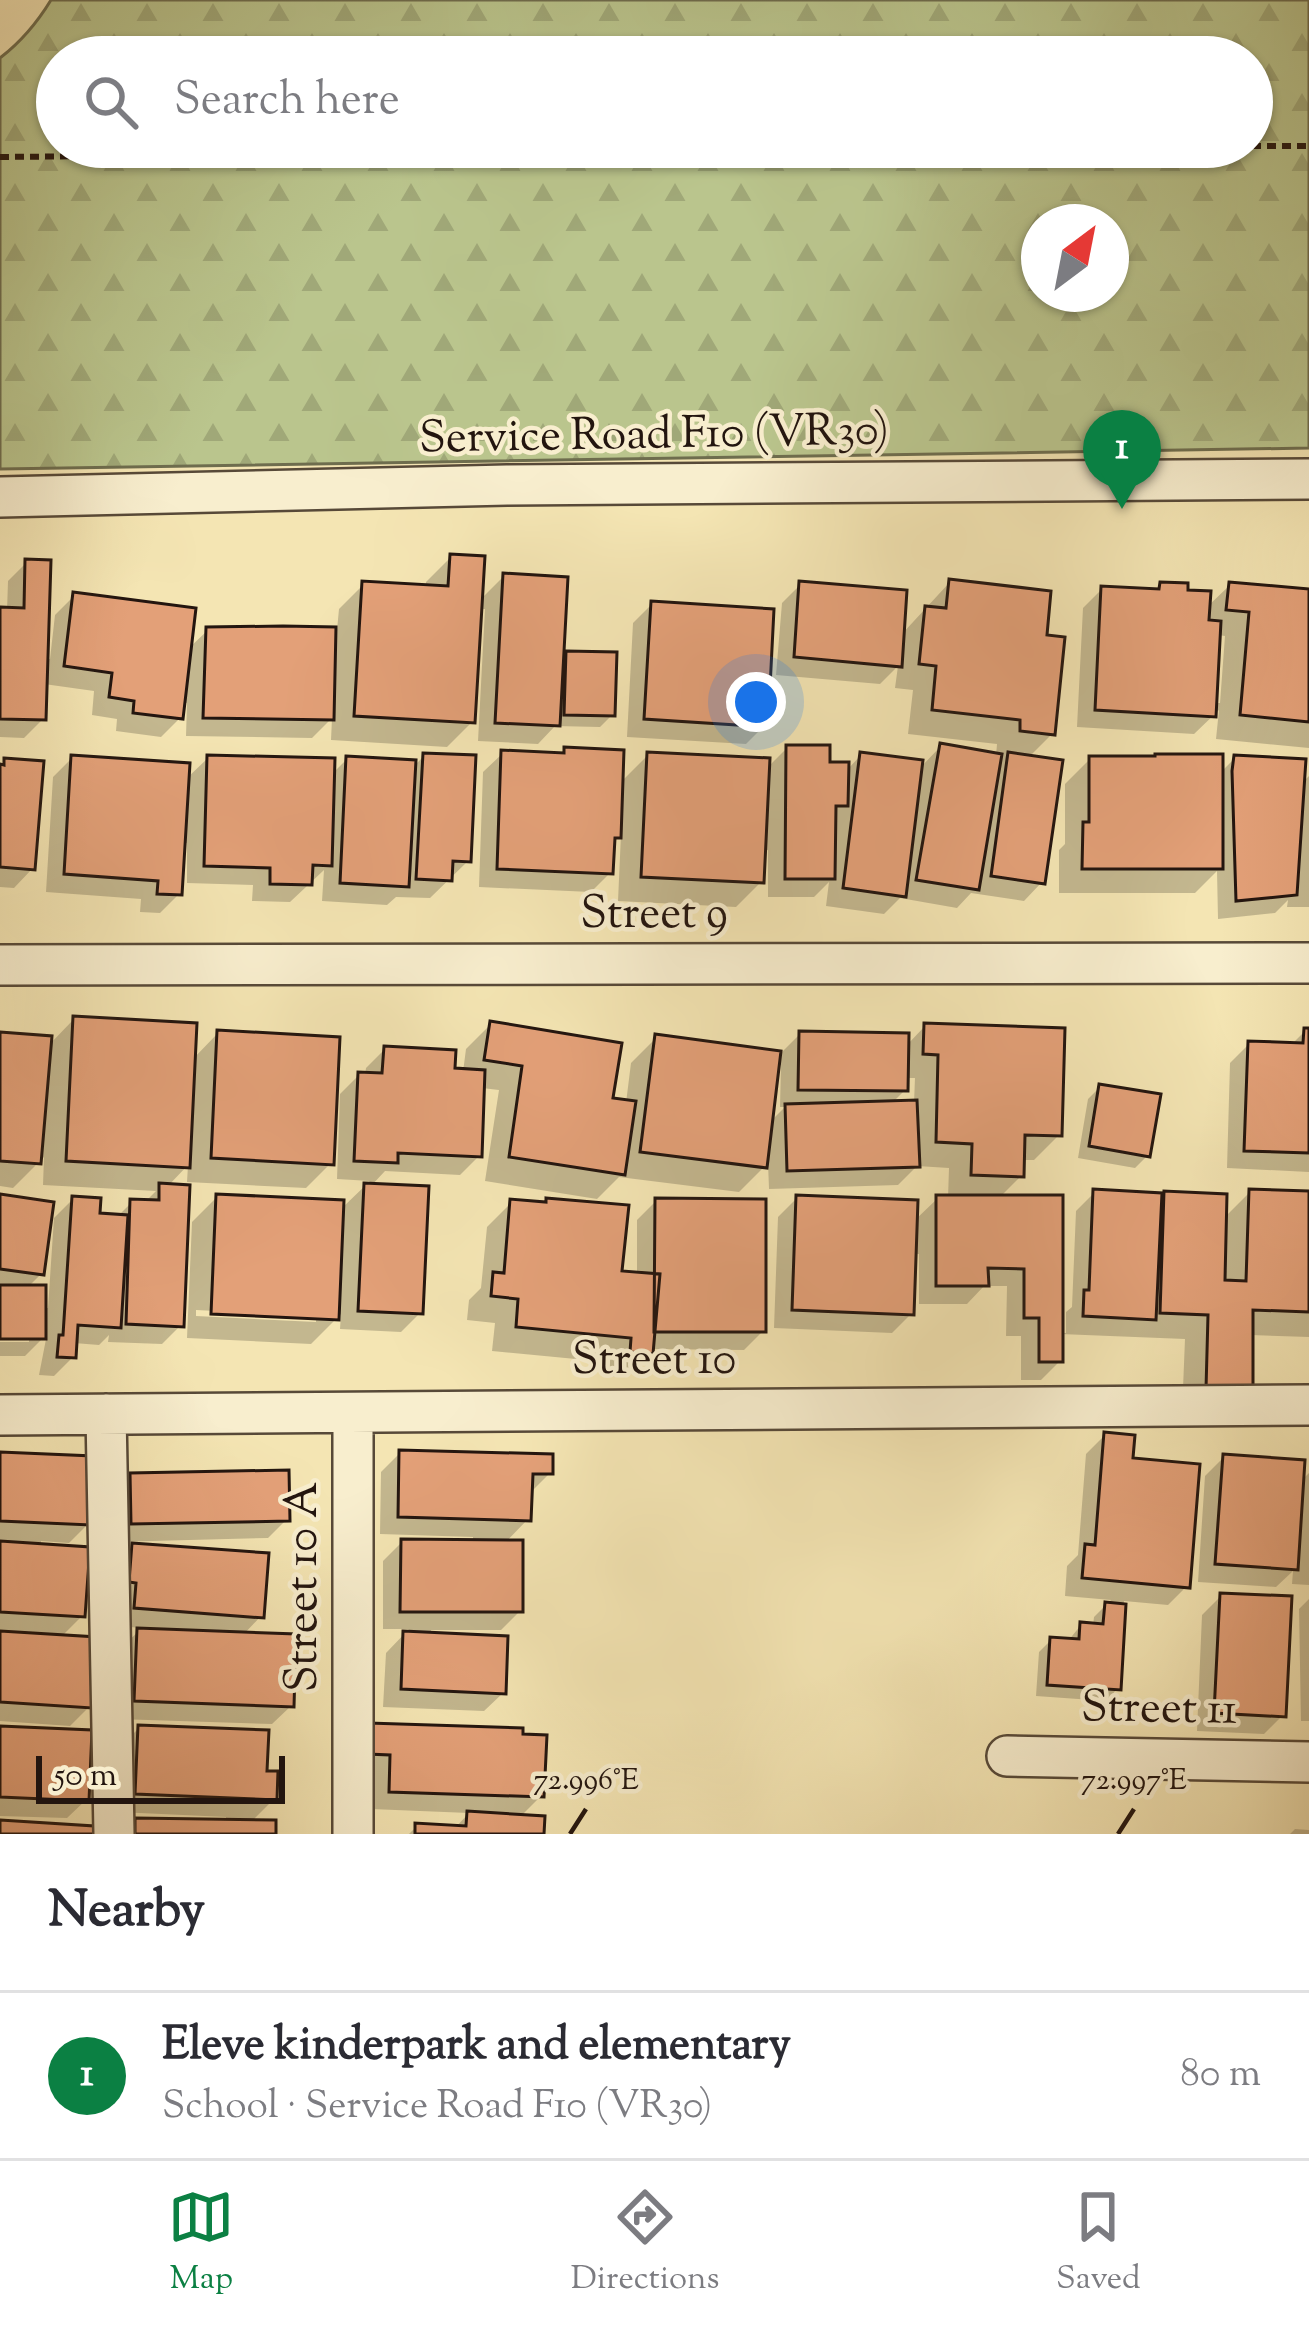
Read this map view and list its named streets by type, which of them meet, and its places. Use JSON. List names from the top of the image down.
{
  "streets": {
    "street": [
      "Service Road F10 (VR30)",
      "Street 9",
      "Street 10",
      "Street 10 A",
      "Street 11"
    ]
  },
  "crossings": [
    ["Street 10", "Street 10 A"]
  ],
  "scale_bar": "50 m",
  "north": "top right",
  "page": {
    "search": "Search here",
    "pins": "1",
    "scale": "50 m",
    "heading": "Nearby",
    "list": [
      {
        "mark": "1",
        "name": "Eleve kinderpark and elementary",
        "note": "School · Service Road F10 (VR30)",
        "value": "80 m"
      }
    ],
    "nav": ["Map", "Directions", "Saved"]
  },
  "coordinates": ["72.996°E", "72.997°E"]
}
